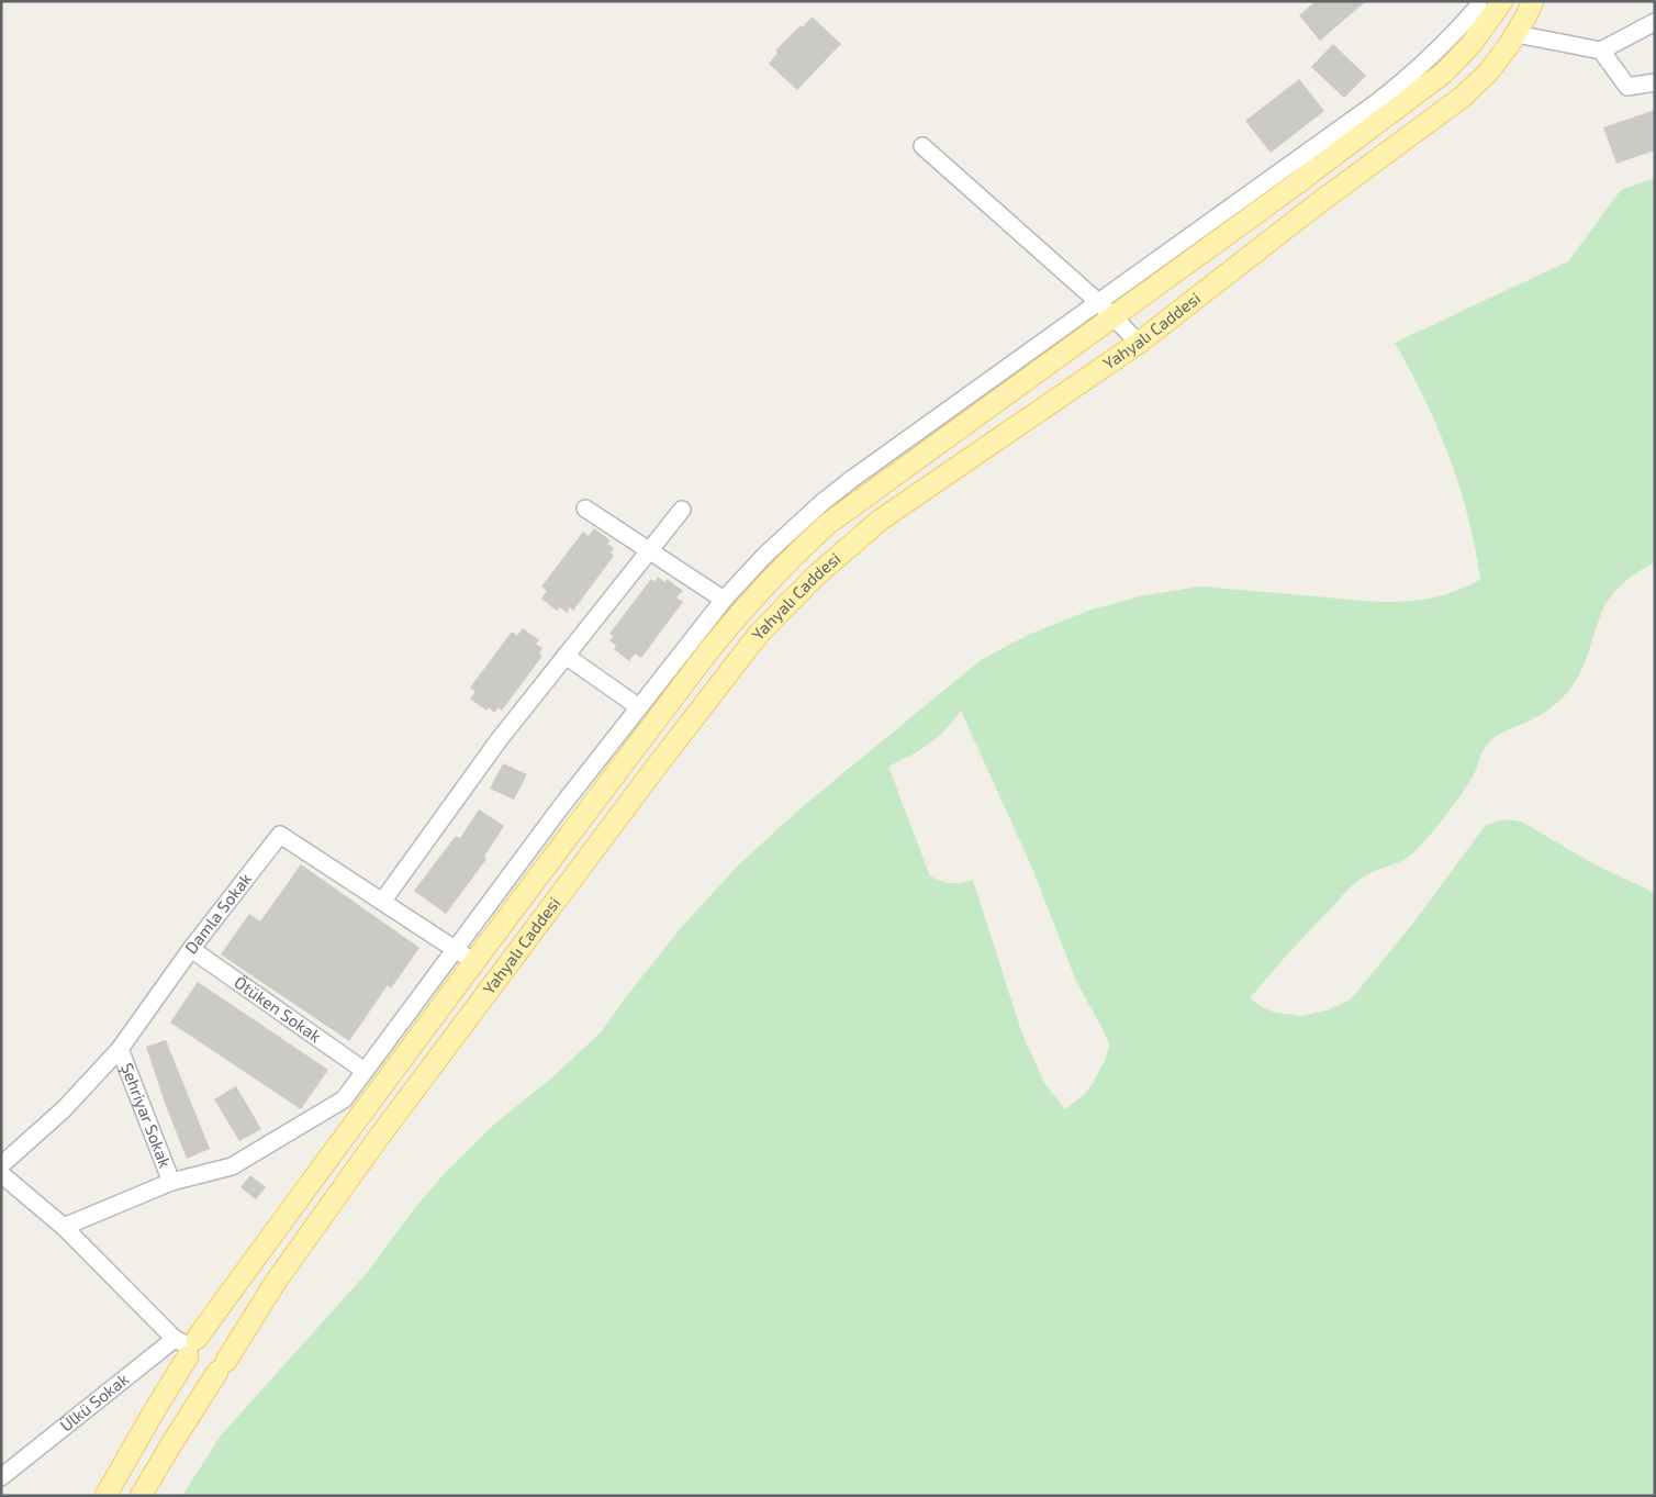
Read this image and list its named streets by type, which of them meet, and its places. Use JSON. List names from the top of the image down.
{
  "streets": {
    "main road": ["Yahyalı Caddesi"],
    "street": [
      "Damla Sokak",
      "Ötüken Sokak",
      "Şehriyar Sokak",
      "Ülkü Sokak"
    ]
  },
  "crossings": [
    ["Yahyalı Caddesi", "Damla Sokak"],
    ["Yahyalı Caddesi", "Ülkü Sokak"],
    ["Damla Sokak", "Ötüken Sokak"],
    ["Damla Sokak", "Şehriyar Sokak"]
  ]
}
